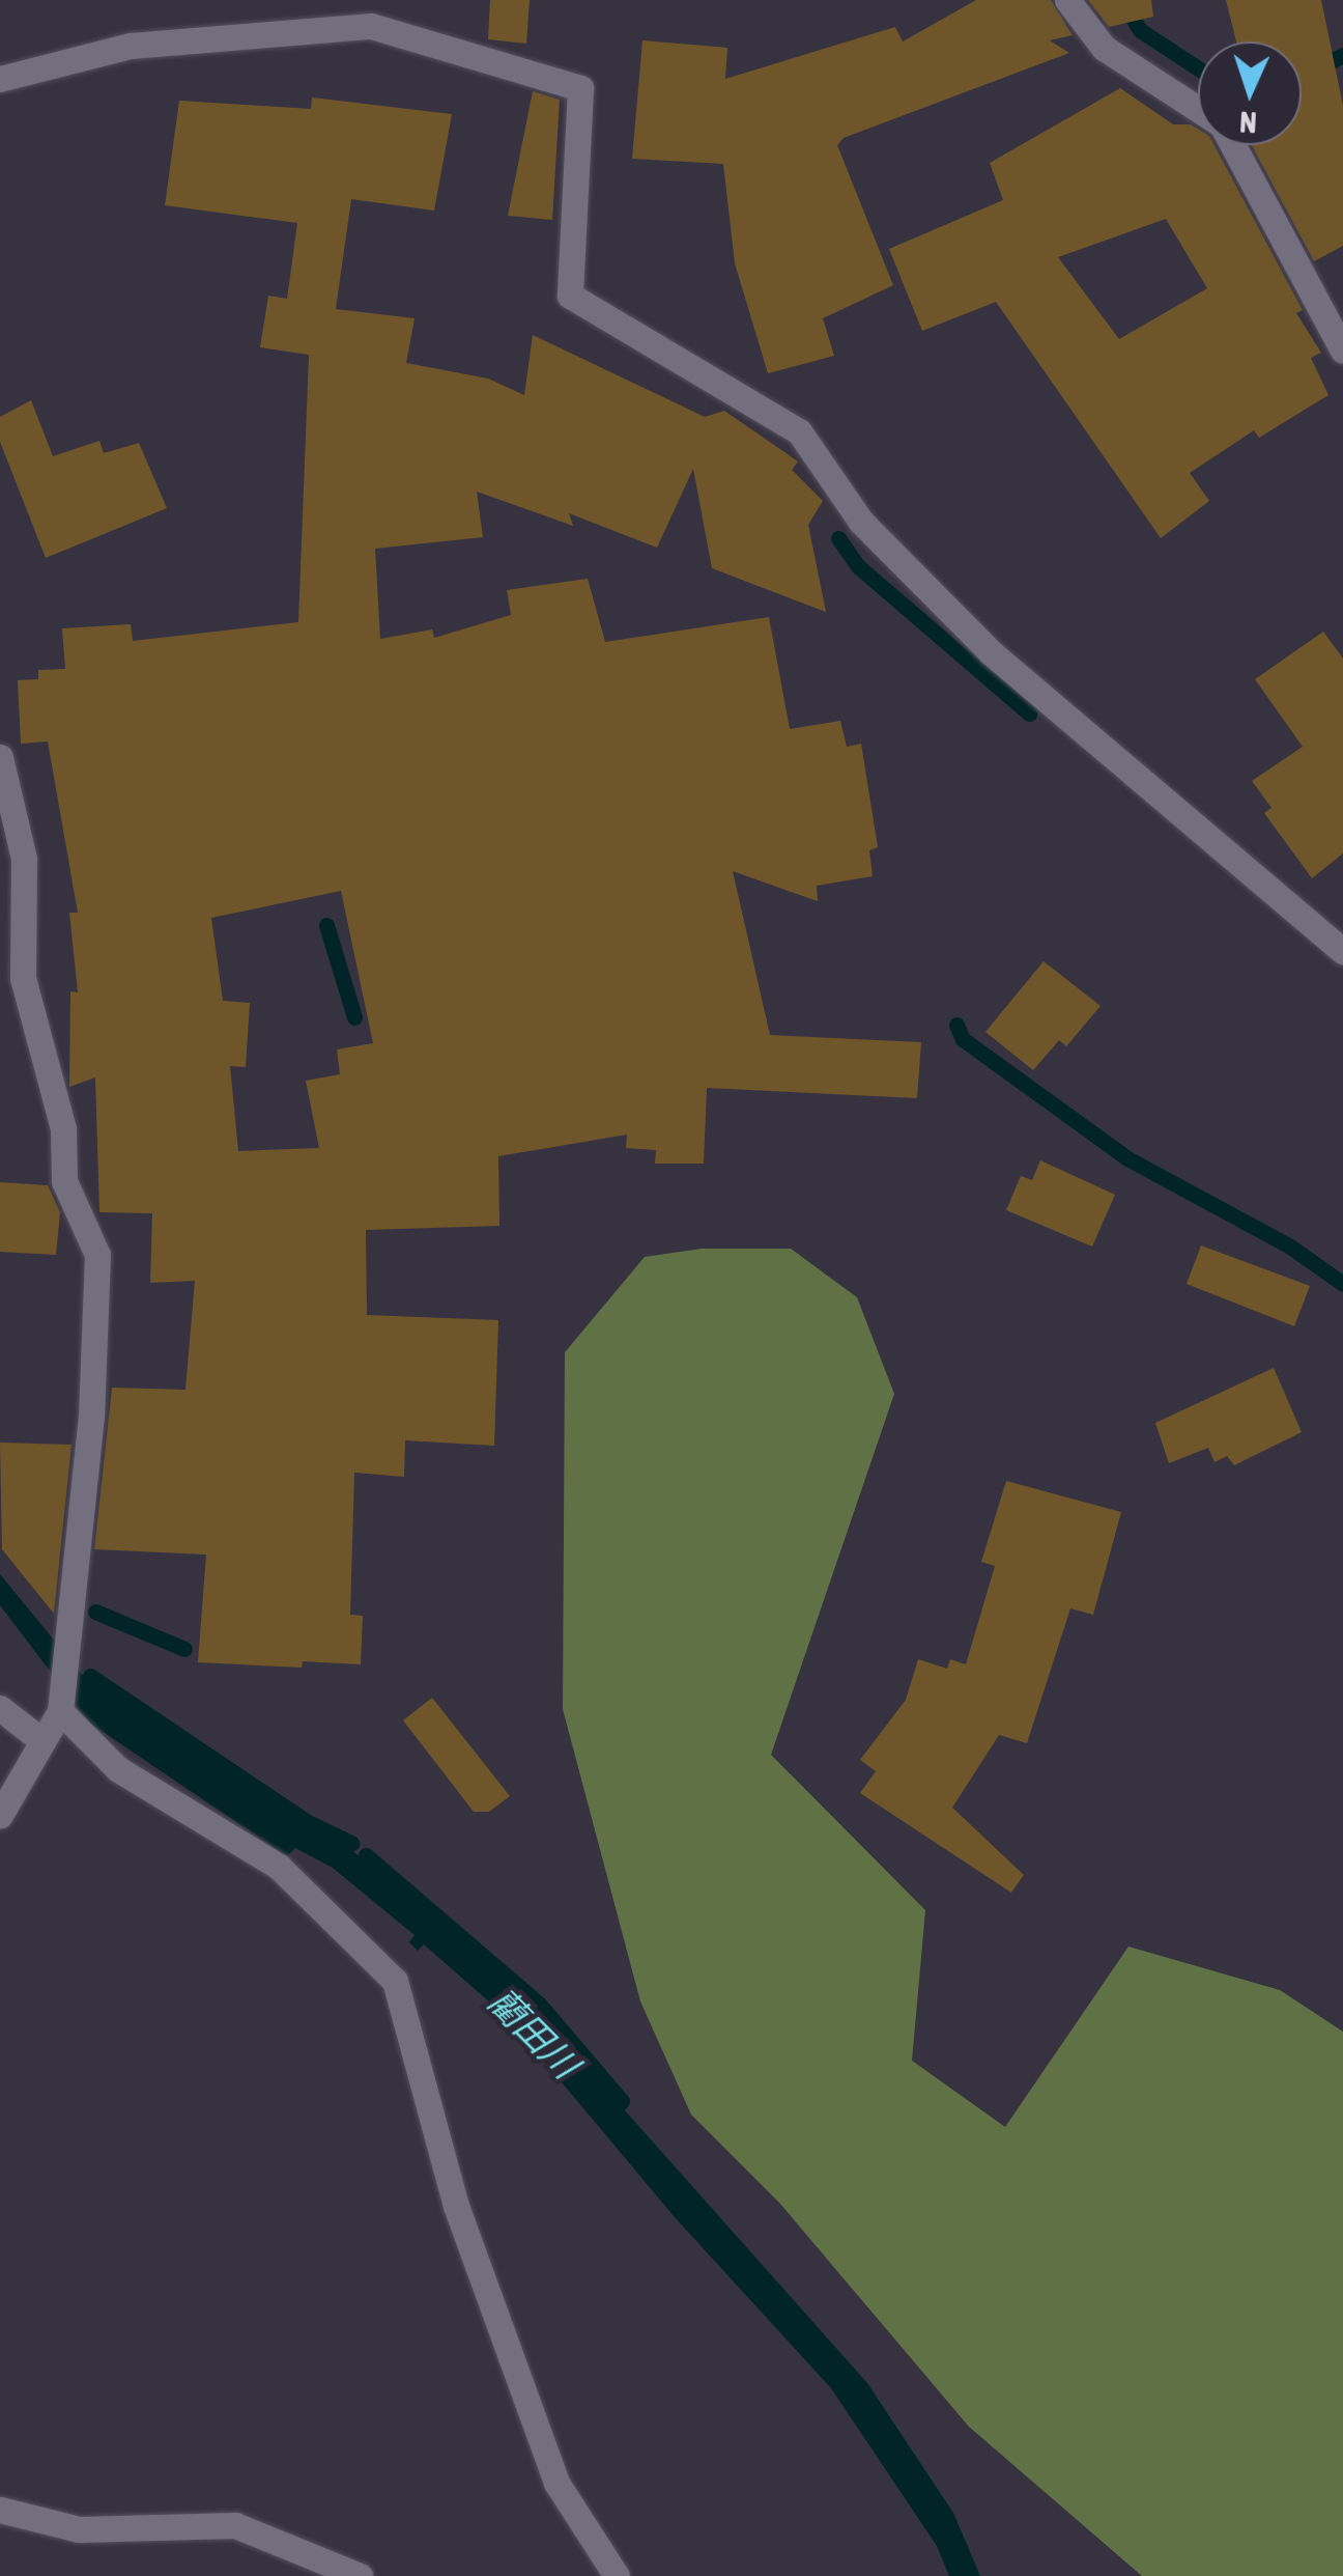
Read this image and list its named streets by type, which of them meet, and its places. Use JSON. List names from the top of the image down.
{
  "water": ["藺田川"],
  "north": "bottom"
}
